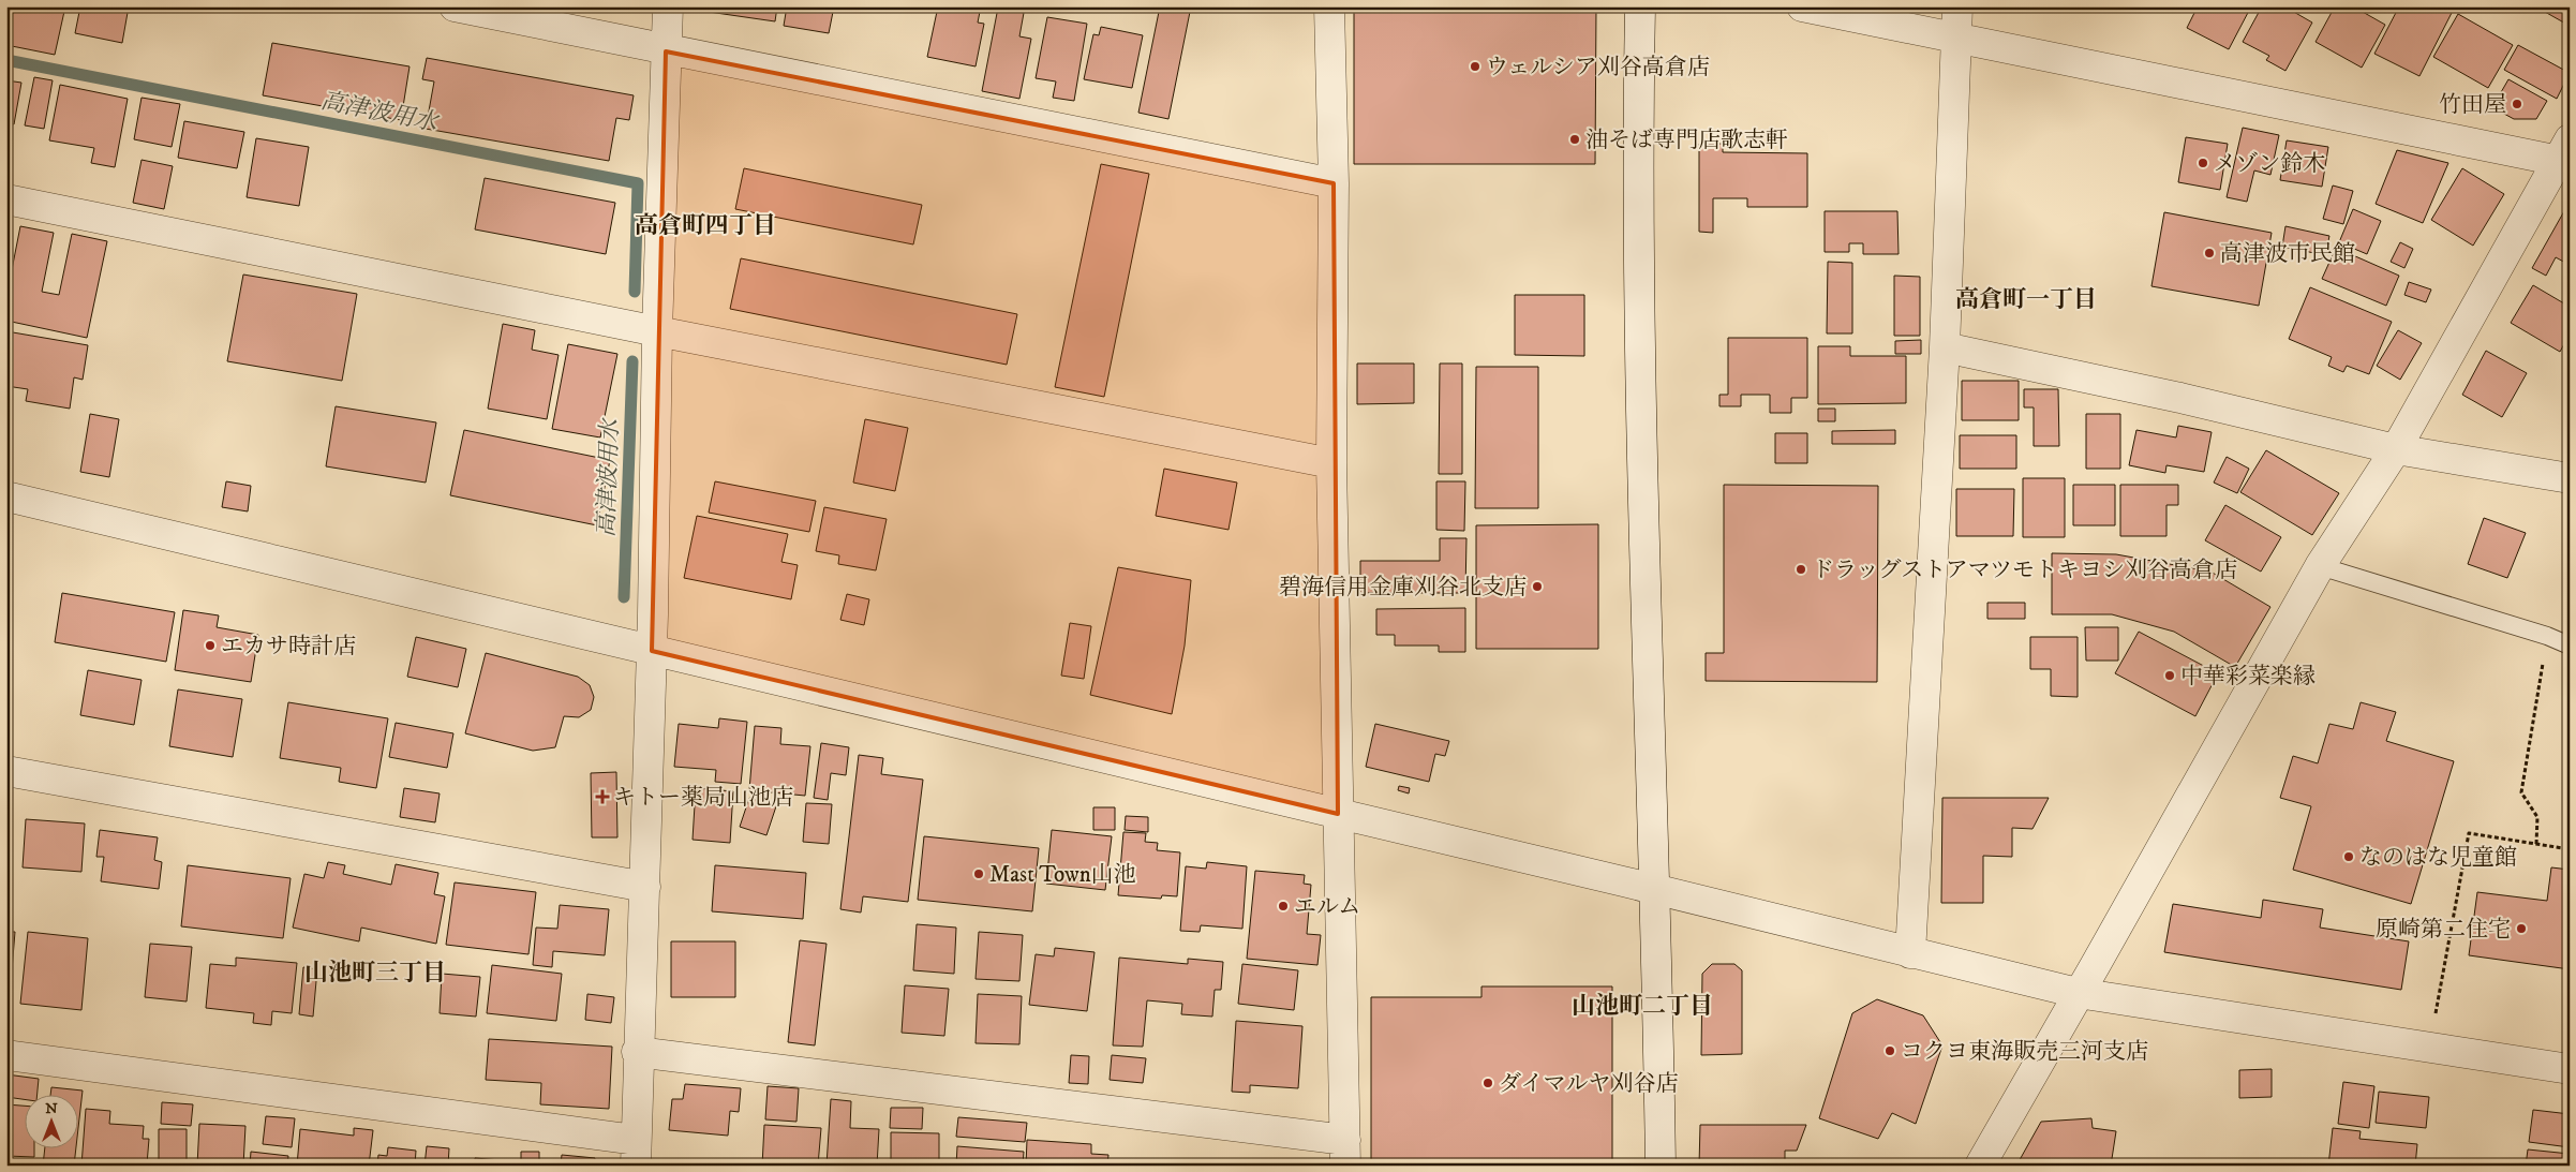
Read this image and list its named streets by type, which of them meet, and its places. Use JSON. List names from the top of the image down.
{
  "districts": [
    "高倉町四丁目",
    "高倉町一丁目",
    "山池町三丁目",
    "山池町二丁目"
  ],
  "water": ["高津波用水"],
  "places": {
    "other": [
      "ウェルシア刈谷高倉店",
      "竹田屋",
      "油そば専門店歌志軒",
      "メゾン鈴木",
      "高津波市民館",
      "ドラッグストアマツモトキヨシ刈谷高倉店",
      "碧海信用金庫刈谷北支店",
      "エカサ時計店",
      "中華彩菜楽縁",
      "なのはな児童館",
      "Mast Town山池",
      "エルム",
      "原崎第二住宅",
      "コクヨ東海販売三河支店",
      "ダイマルヤ刈谷店"
    ],
    "health": ["キトー薬局山池店"]
  },
  "north": "top"
}
